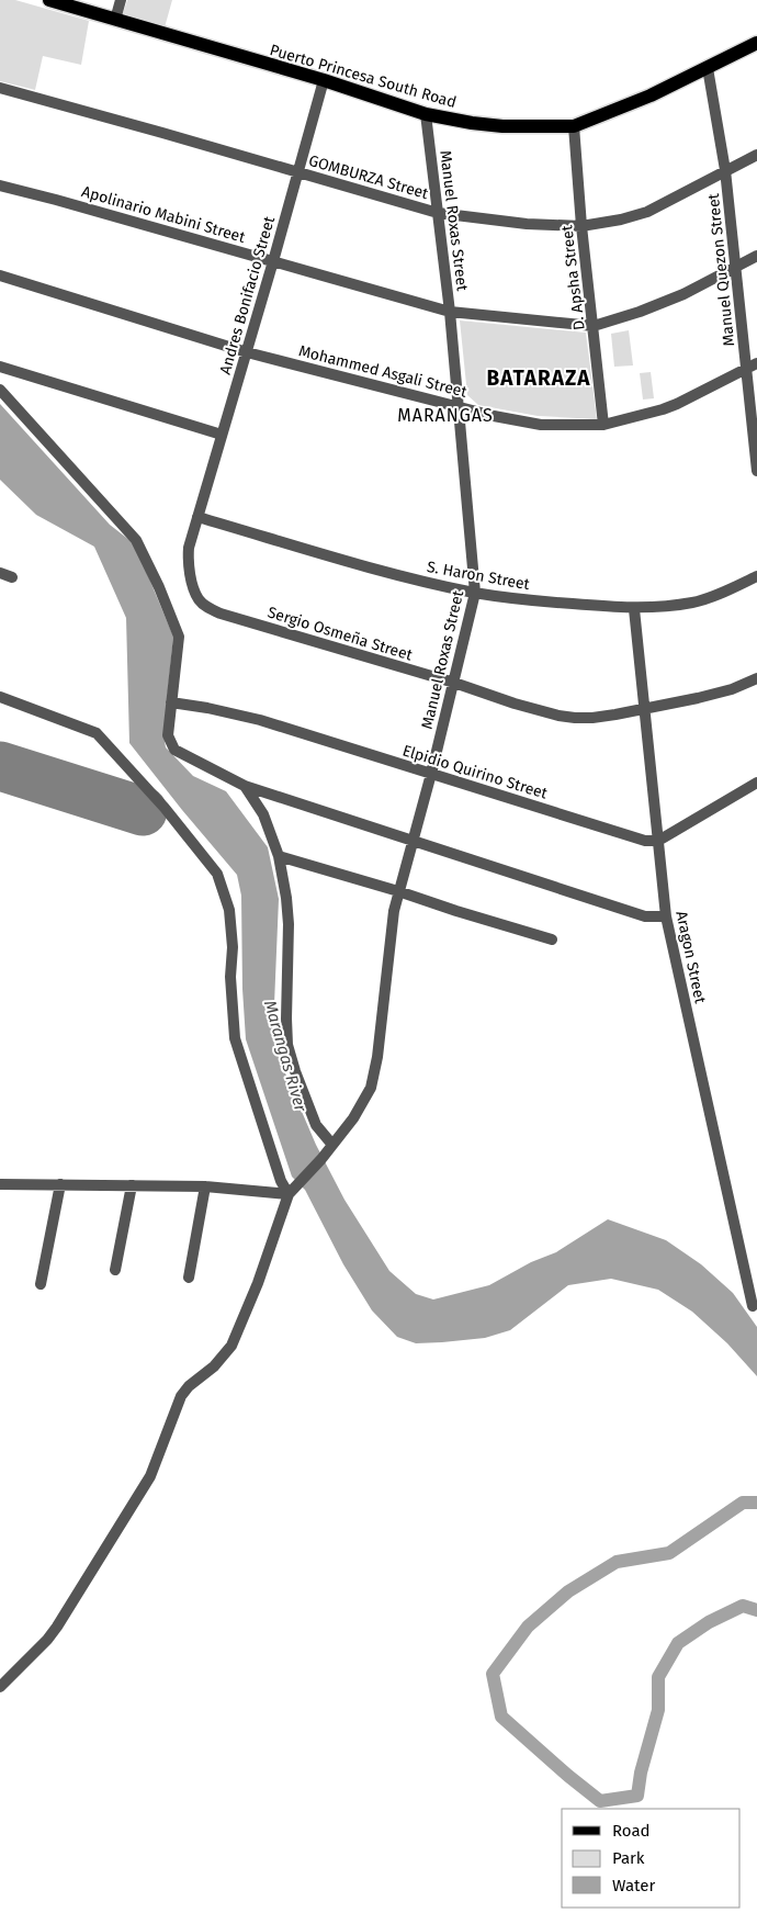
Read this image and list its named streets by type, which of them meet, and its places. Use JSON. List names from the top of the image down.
{
  "streets": {
    "main road": ["Puerto Princesa South Road"],
    "street": [
      "GOMBURZA Street",
      "Apolinario Mabini Street",
      "Manuel Roxas Street",
      "Manuel Quezon Street",
      "D. Apsha Street",
      "Andres Bonifacio Street",
      "Mohammed Asgali Street",
      "S. Haron Street",
      "Sergio Osmeña Street",
      "Elpidio Quirino Street",
      "Aragon Street"
    ]
  },
  "crossings": [
    ["Puerto Princesa South Road", "Manuel Roxas Street"],
    ["Puerto Princesa South Road", "Manuel Quezon Street"],
    ["Puerto Princesa South Road", "D. Apsha Street"],
    ["Puerto Princesa South Road", "Andres Bonifacio Street"],
    ["GOMBURZA Street", "Manuel Roxas Street"],
    ["GOMBURZA Street", "Manuel Quezon Street"],
    ["GOMBURZA Street", "D. Apsha Street"],
    ["GOMBURZA Street", "Andres Bonifacio Street"],
    ["Apolinario Mabini Street", "Manuel Roxas Street"],
    ["Apolinario Mabini Street", "Manuel Quezon Street"],
    ["Apolinario Mabini Street", "D. Apsha Street"],
    ["Apolinario Mabini Street", "Andres Bonifacio Street"],
    ["Manuel Roxas Street", "Mohammed Asgali Street"],
    ["Manuel Roxas Street", "S. Haron Street"],
    ["Manuel Roxas Street", "Sergio Osmeña Street"],
    ["Manuel Roxas Street", "Elpidio Quirino Street"],
    ["Manuel Quezon Street", "Mohammed Asgali Street"],
    ["D. Apsha Street", "Mohammed Asgali Street"],
    ["Andres Bonifacio Street", "Mohammed Asgali Street"],
    ["Andres Bonifacio Street", "S. Haron Street"],
    ["Andres Bonifacio Street", "Sergio Osmeña Street"],
    ["S. Haron Street", "Aragon Street"],
    ["Sergio Osmeña Street", "Aragon Street"],
    ["Elpidio Quirino Street", "Aragon Street"]
  ],
  "districts": ["BATARAZA", "MARANGAS"],
  "water": ["Marangas River"],
  "legend": ["Road", "Park", "Water"]
}
